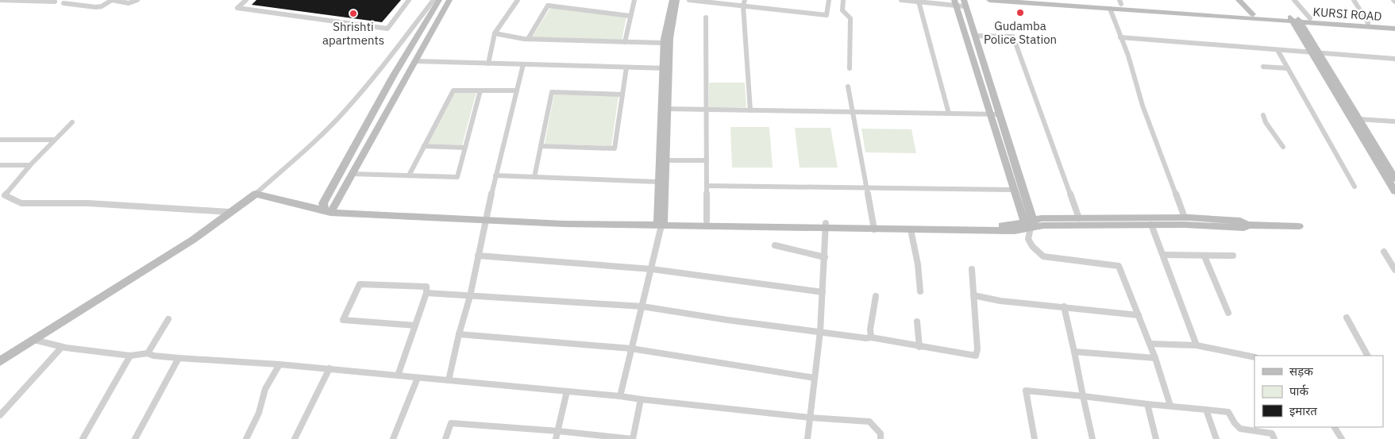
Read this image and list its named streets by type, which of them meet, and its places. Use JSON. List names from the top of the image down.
{
  "streets": {
    "street": ["KURSI ROAD"]
  },
  "places": ["Gudamba Police Station", "Shrishti apartments"],
  "legend": ["सड़क", "पार्क", "इमारत"]
}
